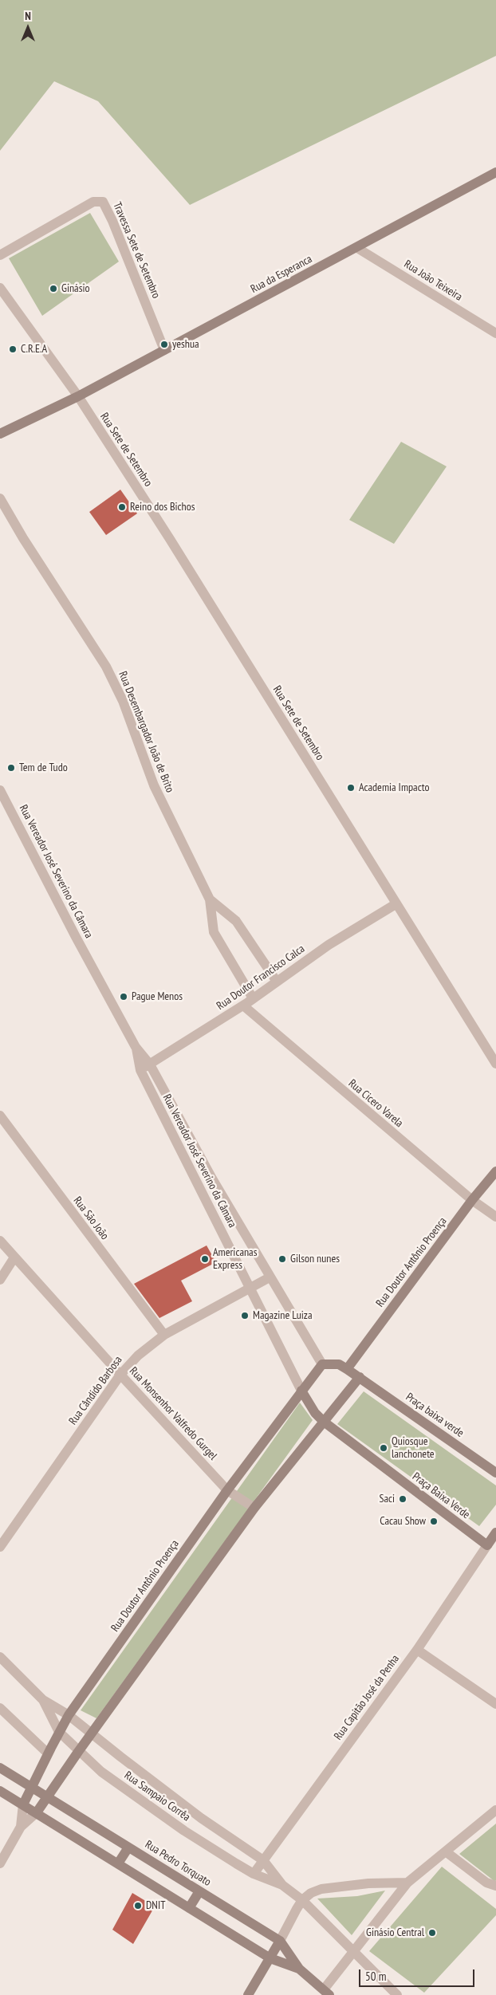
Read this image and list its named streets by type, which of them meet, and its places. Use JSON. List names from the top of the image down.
{
  "streets": {
    "main road": [
      "Rua da Esperanca",
      "Rua Doutor Antônio Proença",
      "Praça baixa verde",
      "Praça Baixa Verde",
      "Rua Capitão José da Penha",
      "Rua Pedro Torquato"
    ],
    "street": [
      "Travessa Sete de Setembro",
      "Rua João Teixeira",
      "Rua Sete de Setembro",
      "Rua Desembargador João de Brito",
      "Rua Vereador José Severino da Câmara",
      "Rua Doutor Francisco Calca",
      "Rua Cicero Varela",
      "Rua São João",
      "Rua Cândido Barbosa",
      "Rua Monsenhor Valfredo Gurgel",
      "Rua Sampaio Corrêa"
    ]
  },
  "crossings": [
    ["Travessa Sete de Setembro", "Rua da Esperanca"],
    ["Rua da Esperanca", "Rua João Teixeira"],
    ["Rua da Esperanca", "Rua Sete de Setembro"],
    ["Rua Sete de Setembro", "Rua Doutor Francisco Calca"],
    ["Rua Desembargador João de Brito", "Rua Doutor Francisco Calca"],
    ["Rua Vereador José Severino da Câmara", "Rua Doutor Francisco Calca"],
    ["Rua Vereador José Severino da Câmara", "Rua Doutor Antônio Proença"],
    ["Rua Vereador José Severino da Câmara", "Rua Cândido Barbosa"],
    ["Rua Vereador José Severino da Câmara", "Praça Baixa Verde"],
    ["Rua Doutor Francisco Calca", "Rua Cicero Varela"],
    ["Rua Cicero Varela", "Rua Doutor Antônio Proença"],
    ["Rua São João", "Rua Cândido Barbosa"],
    ["Rua Doutor Antônio Proença", "Rua Monsenhor Valfredo Gurgel"],
    ["Rua Doutor Antônio Proença", "Praça Baixa Verde"],
    ["Rua Doutor Antônio Proença", "Rua Sampaio Corrêa"],
    ["Rua Doutor Antônio Proença", "Rua Pedro Torquato"],
    ["Rua Cândido Barbosa", "Rua Monsenhor Valfredo Gurgel"],
    ["Praça Baixa Verde", "Rua Capitão José da Penha"],
    ["Rua Capitão José da Penha", "Rua Sampaio Corrêa"]
  ],
  "places": [
    "Ginásio",
    "yeshua",
    "C.R.E.A",
    "Reino dos Bichos",
    "Tem de Tudo",
    "Academia Impacto",
    "Pague Menos",
    "Americanas Express",
    "Gilson nunes",
    "Magazine Luiza",
    "Quiosque lanchonete",
    "Saci",
    "Cacau Show",
    "DNIT",
    "Ginásio Central"
  ],
  "scale_bar": "50 m",
  "north": "top"
}
